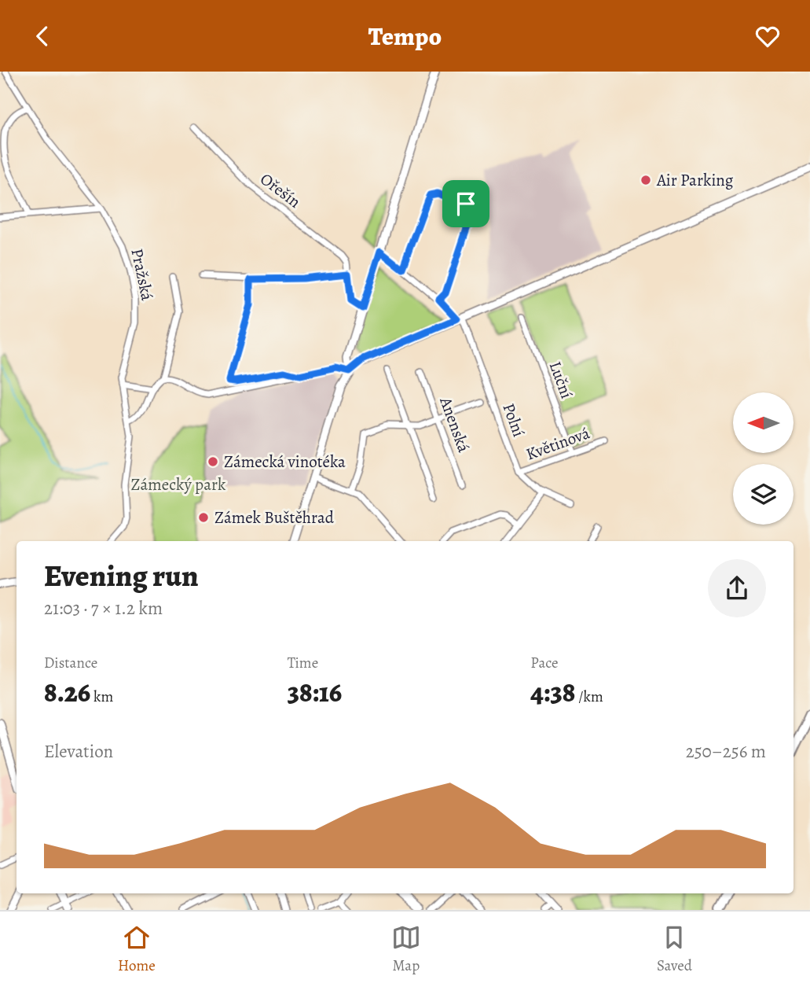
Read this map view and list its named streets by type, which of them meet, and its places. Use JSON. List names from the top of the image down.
{
  "streets": {
    "street": [
      "Ořešín",
      "Pražská",
      "Luční",
      "Polní",
      "Anenská",
      "Květinová"
    ]
  },
  "crossings": [
    ["Luční", "Květinová"],
    ["Polní", "Květinová"]
  ],
  "parks": ["Zámecký park"],
  "places": ["Air Parking", "Zámecká vinotéka", "Zámek Buštěhrad"],
  "north": "left",
  "page": {
    "header": "Tempo",
    "heading": ["Evening run", "21:03 · 7 × 1.2 km"],
    "stats": [
      ["Distance", "8.26 km"],
      ["Time", "38:16"],
      ["Pace", "4:38 /km"]
    ],
    "chart": ["Elevation", "250–256 m"],
    "tabs": ["Home", "Map", "Saved"]
  }
}
